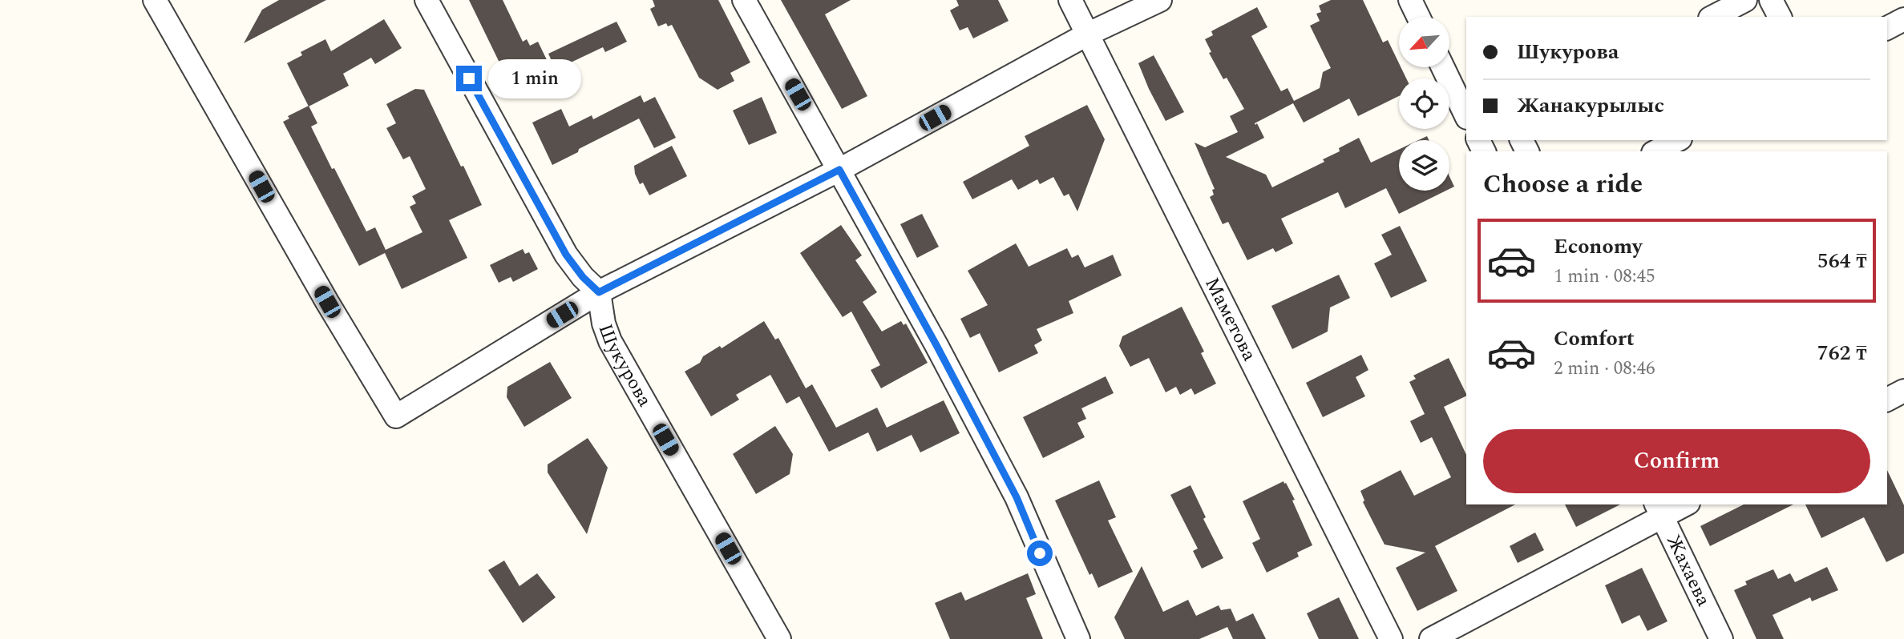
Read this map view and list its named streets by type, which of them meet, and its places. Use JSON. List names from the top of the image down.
{
  "streets": {
    "street": ["Маметова", "Шукурова", "Жахаева"]
  },
  "north": "bottom left",
  "page": {
    "banner": ["Шукурова", "Жанакурылыс"],
    "bubble": "1 min",
    "heading": "Choose a ride",
    "list": [
      {
        "name": "Economy",
        "note": "1 min · 08:45",
        "value": "564 ₸"
      },
      {
        "name": "Comfort",
        "note": "2 min · 08:46",
        "value": "762 ₸"
      }
    ],
    "buttons": "Confirm"
  }
}
